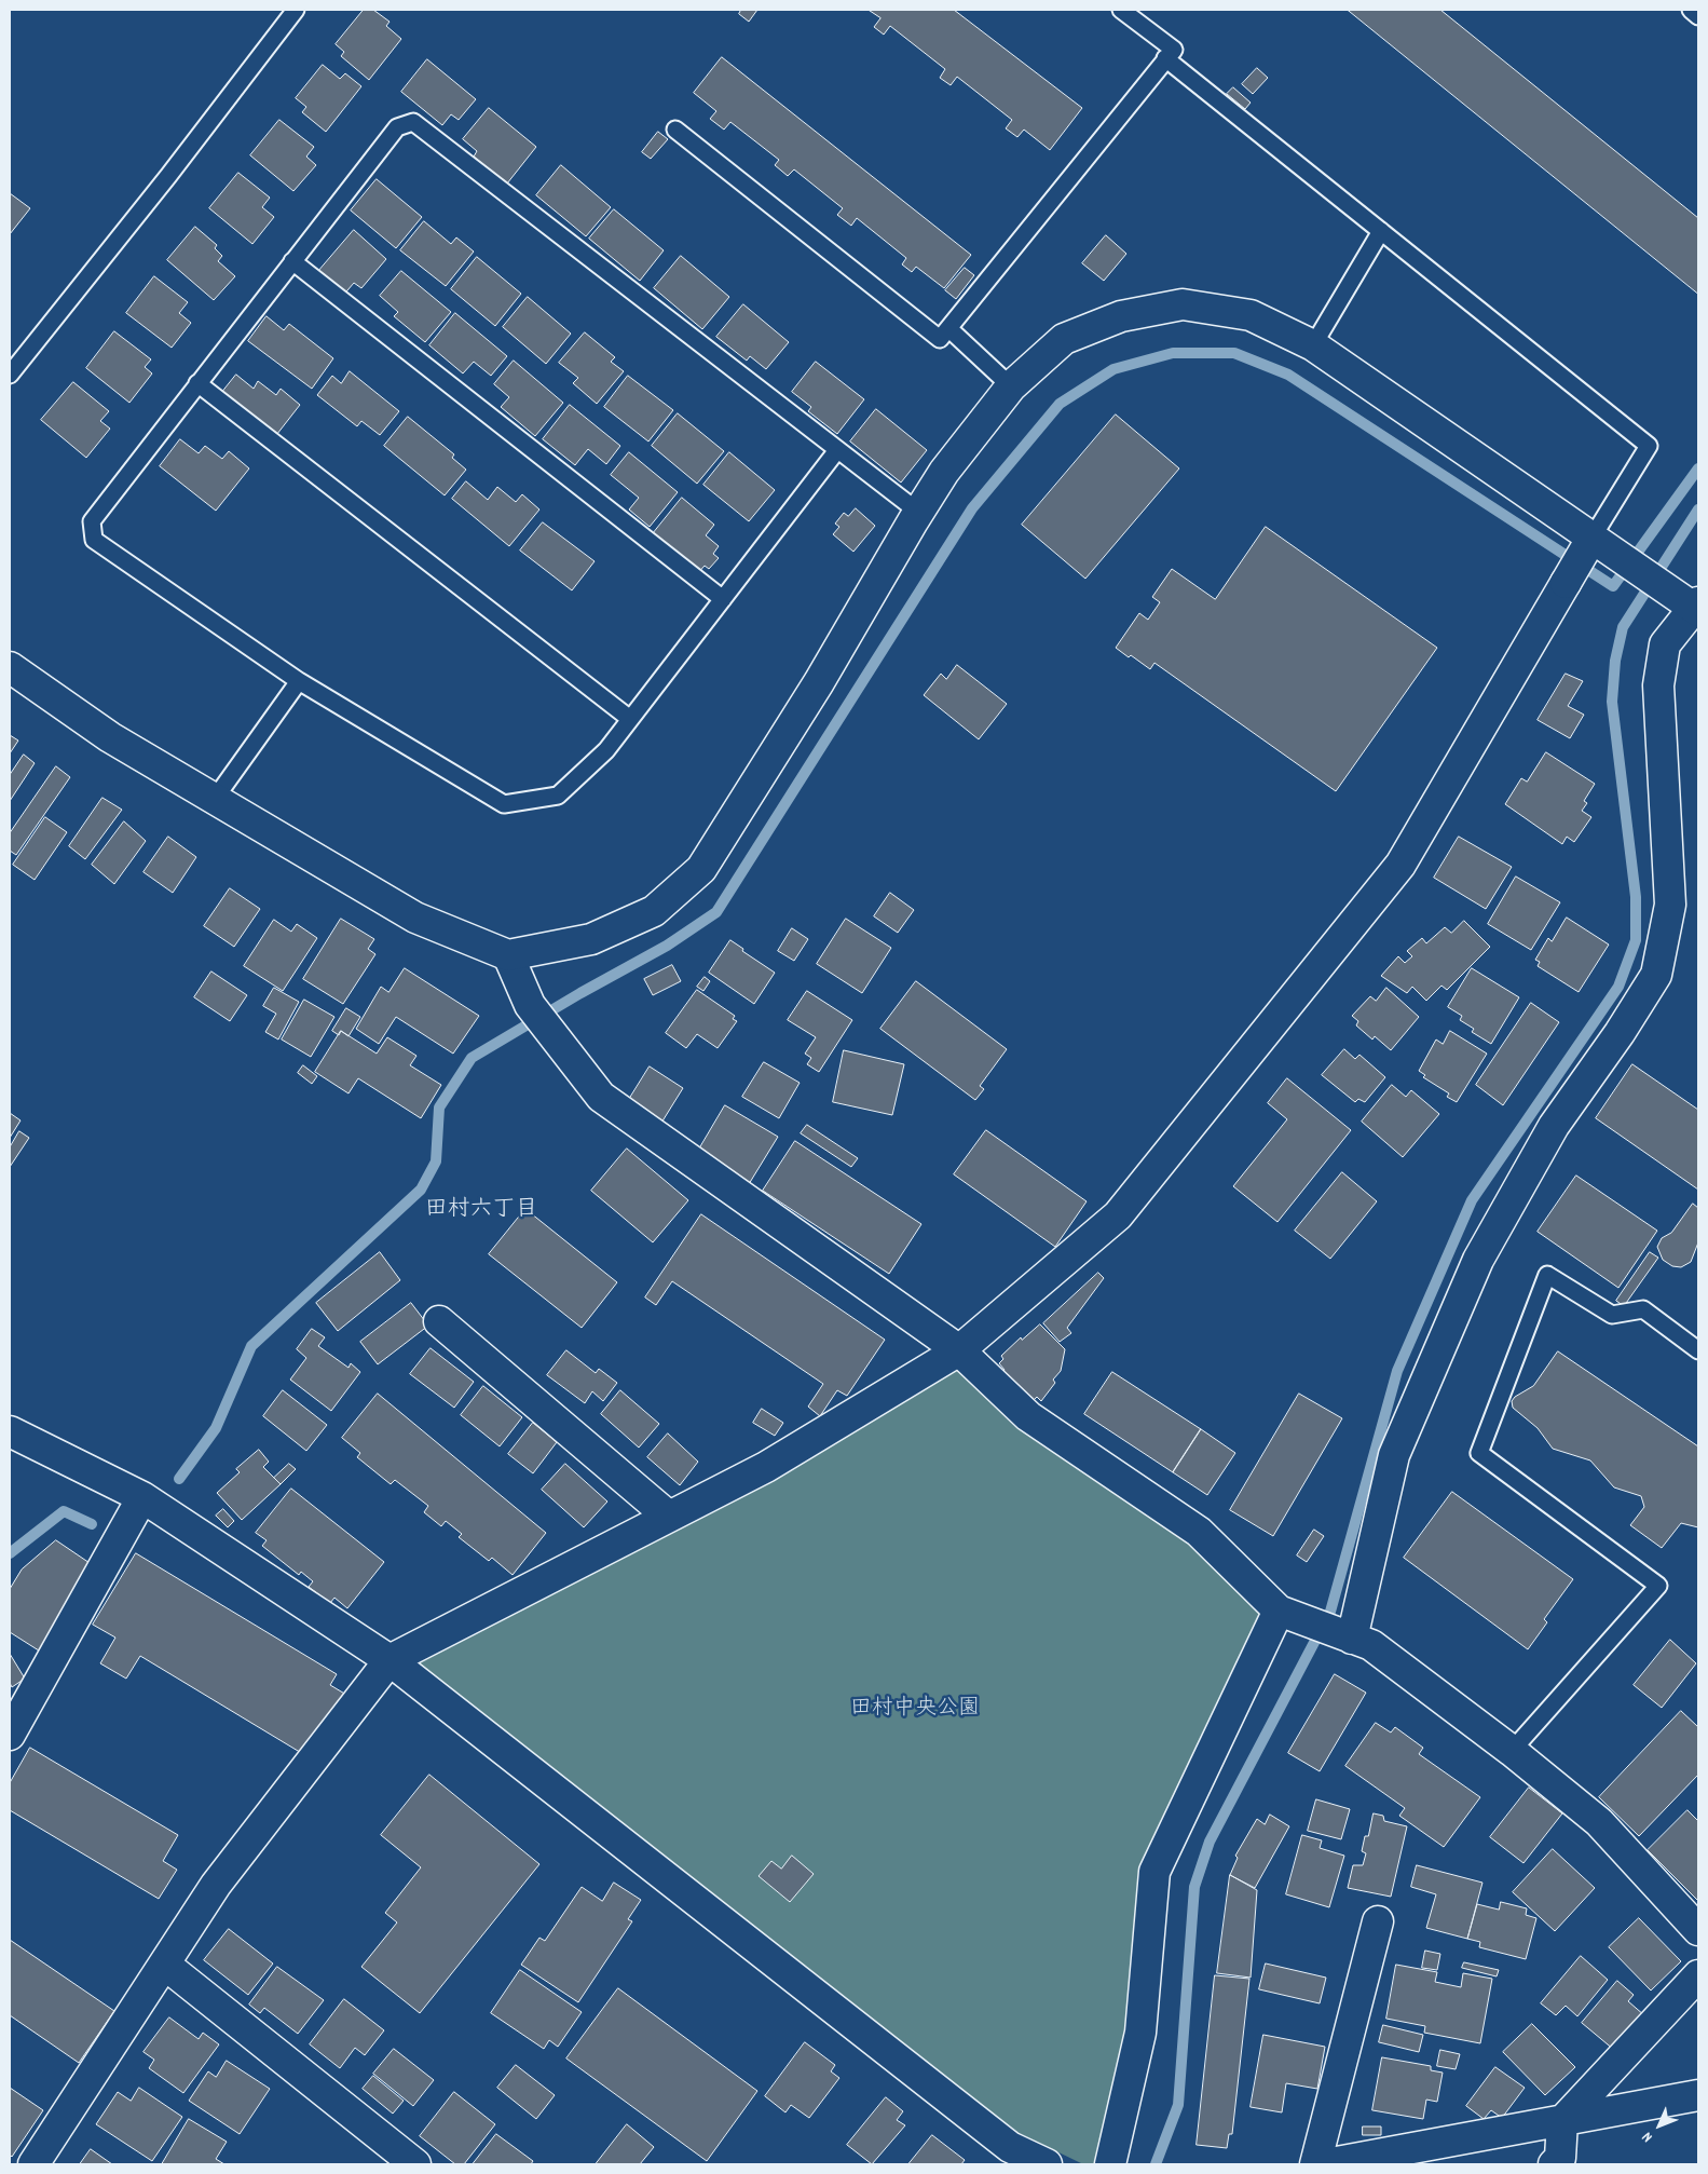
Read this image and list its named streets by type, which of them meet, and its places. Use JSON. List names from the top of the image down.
{
  "districts": ["田村六丁目"],
  "parks": ["田村中央公園"],
  "north": "bottom left"
}
